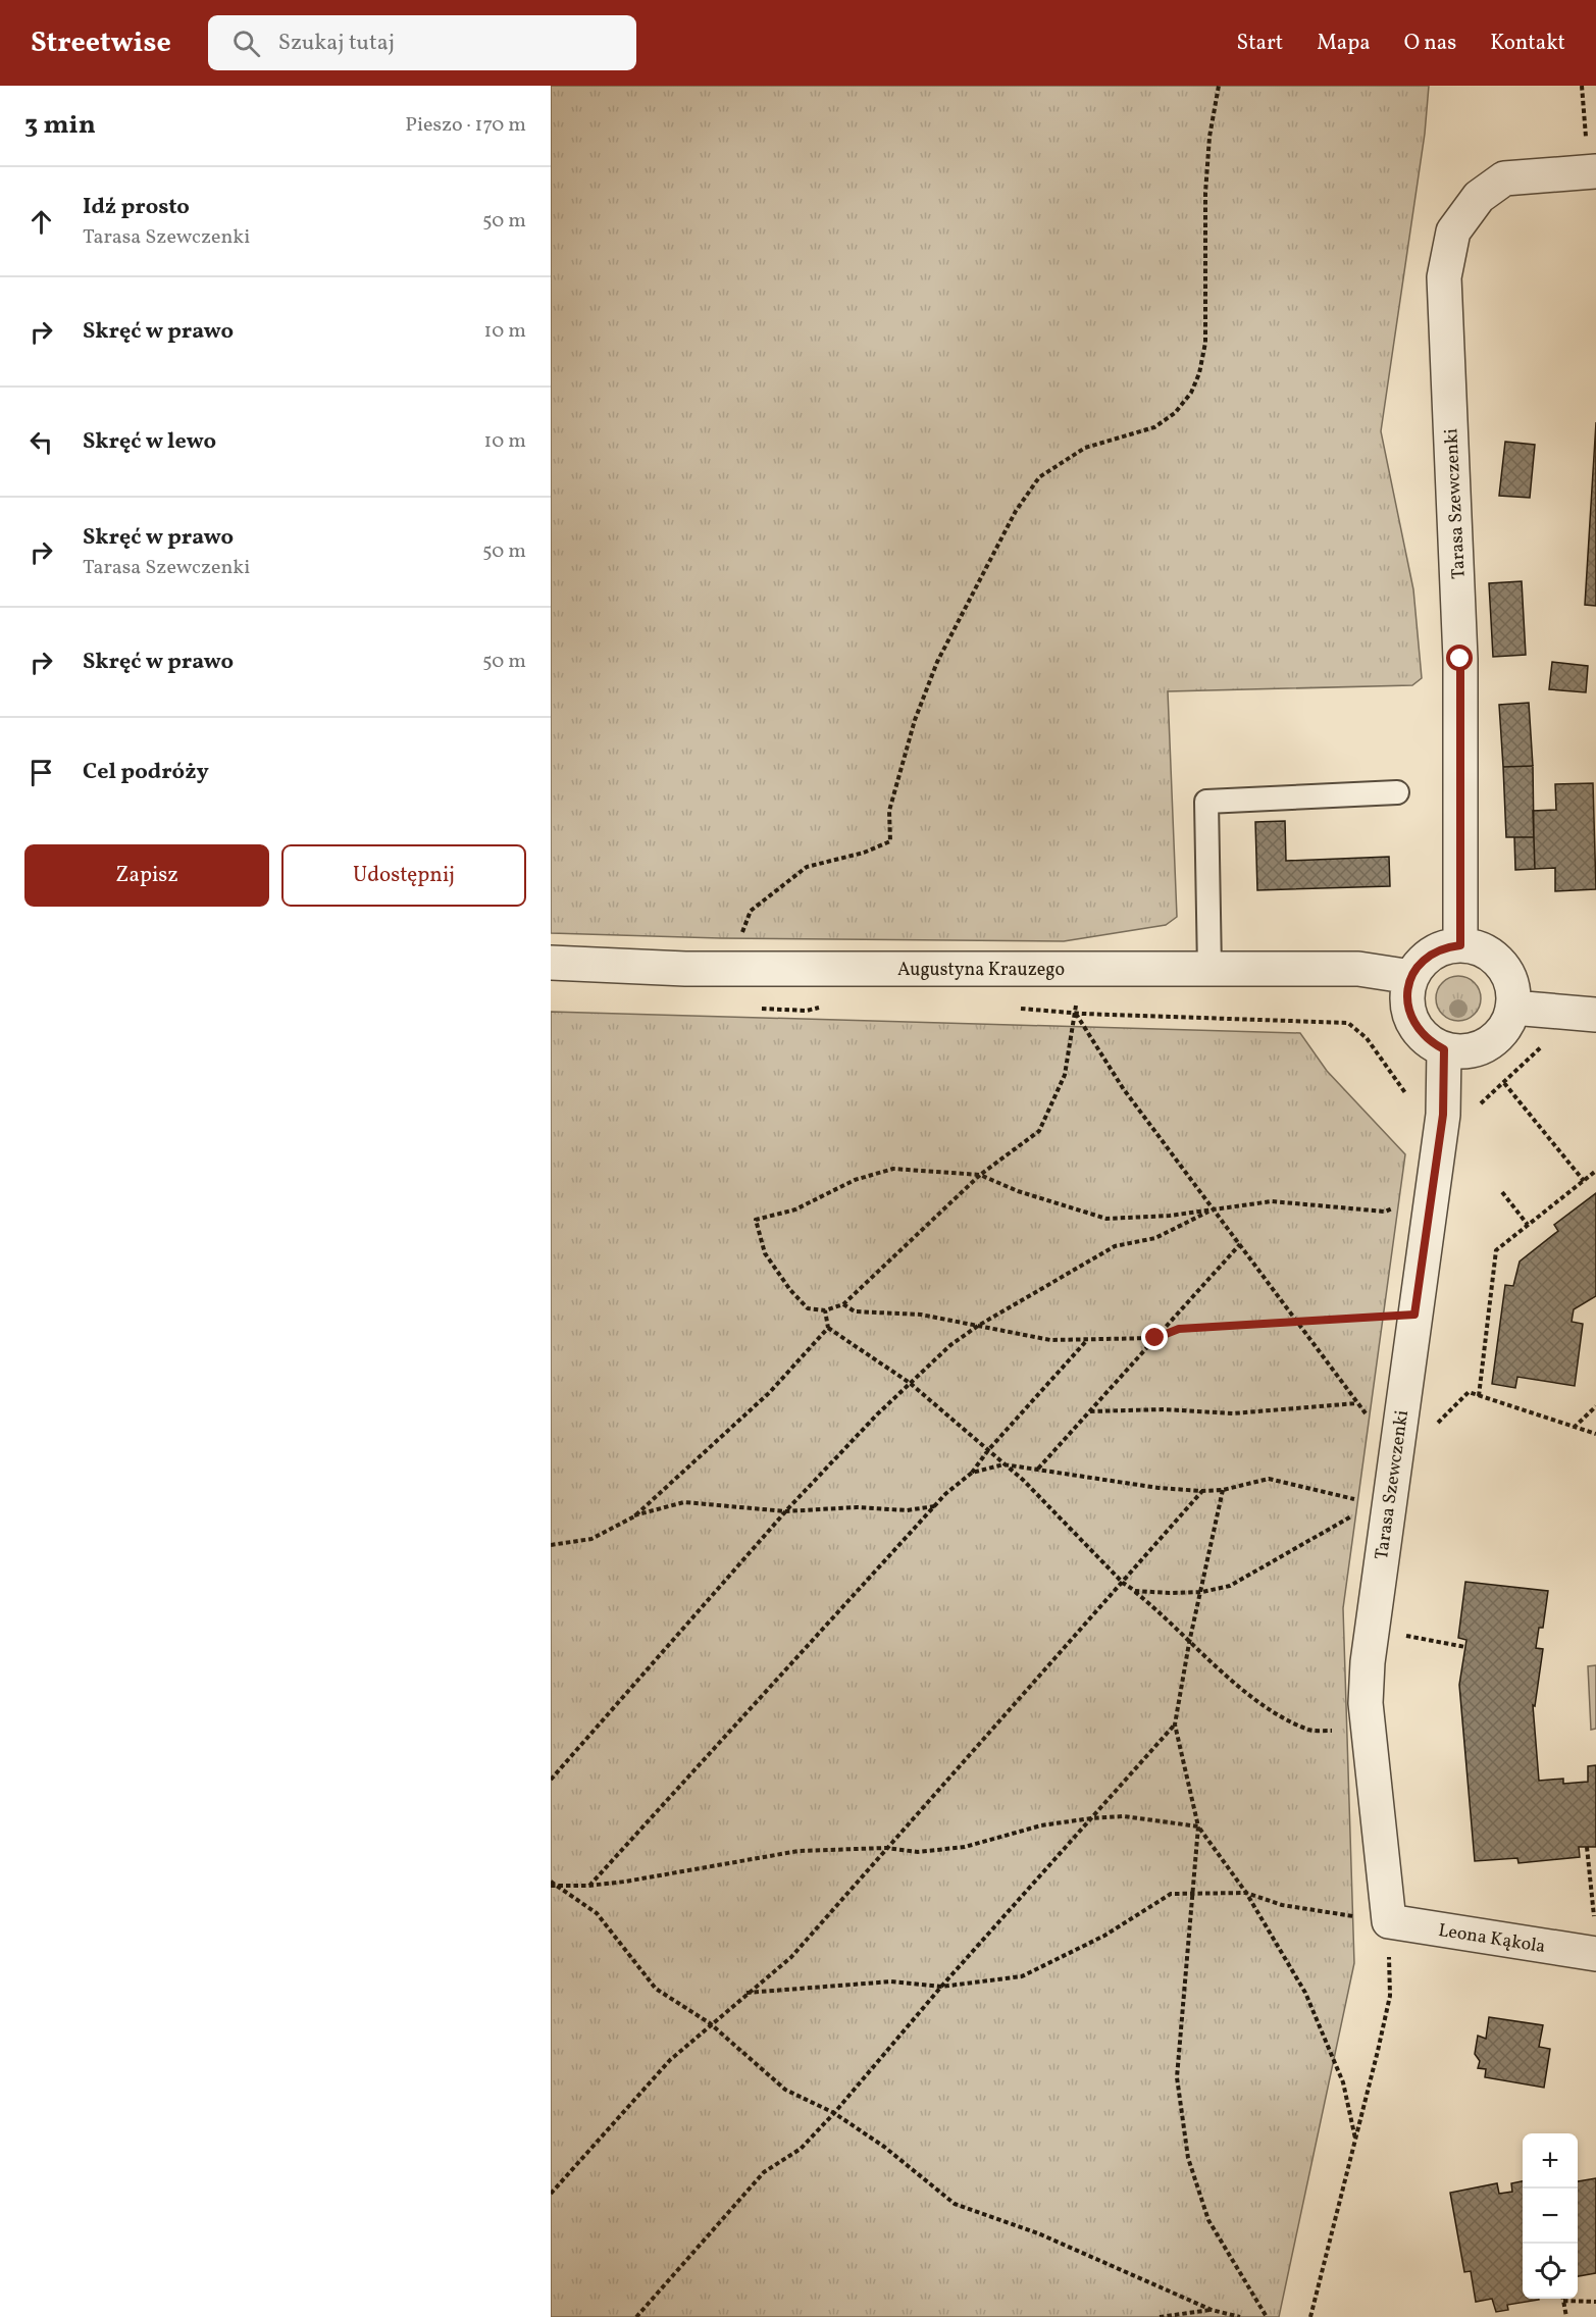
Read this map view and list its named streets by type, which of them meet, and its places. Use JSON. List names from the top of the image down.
{
  "streets": {
    "street": ["Tarasa Szewczenki", "Augustyna Krauzego", "Leona Kąkola"]
  },
  "crossings": [
    ["Tarasa Szewczenki", "Augustyna Krauzego"],
    ["Tarasa Szewczenki", "Leona Kąkola"]
  ],
  "page": {
    "header": "Streetwise",
    "search": "Szukaj tutaj",
    "nav": [
      "Start",
      "Mapa",
      "O nas",
      "Kontakt"
    ],
    "heading": ["3 min", "Pieszo · 170 m"],
    "list": [
      ["Idź prosto", "Tarasa Szewczenki", "50 m"],
      ["Skręć w prawo", "10 m"],
      ["Skręć w lewo", "10 m"],
      ["Skręć w prawo", "Tarasa Szewczenki", "50 m"],
      ["Skręć w prawo", "50 m"],
      "Cel podróży"
    ],
    "buttons": ["Zapisz", "Udostępnij"],
    "map_buttons": ["+", "−"]
  }
}
